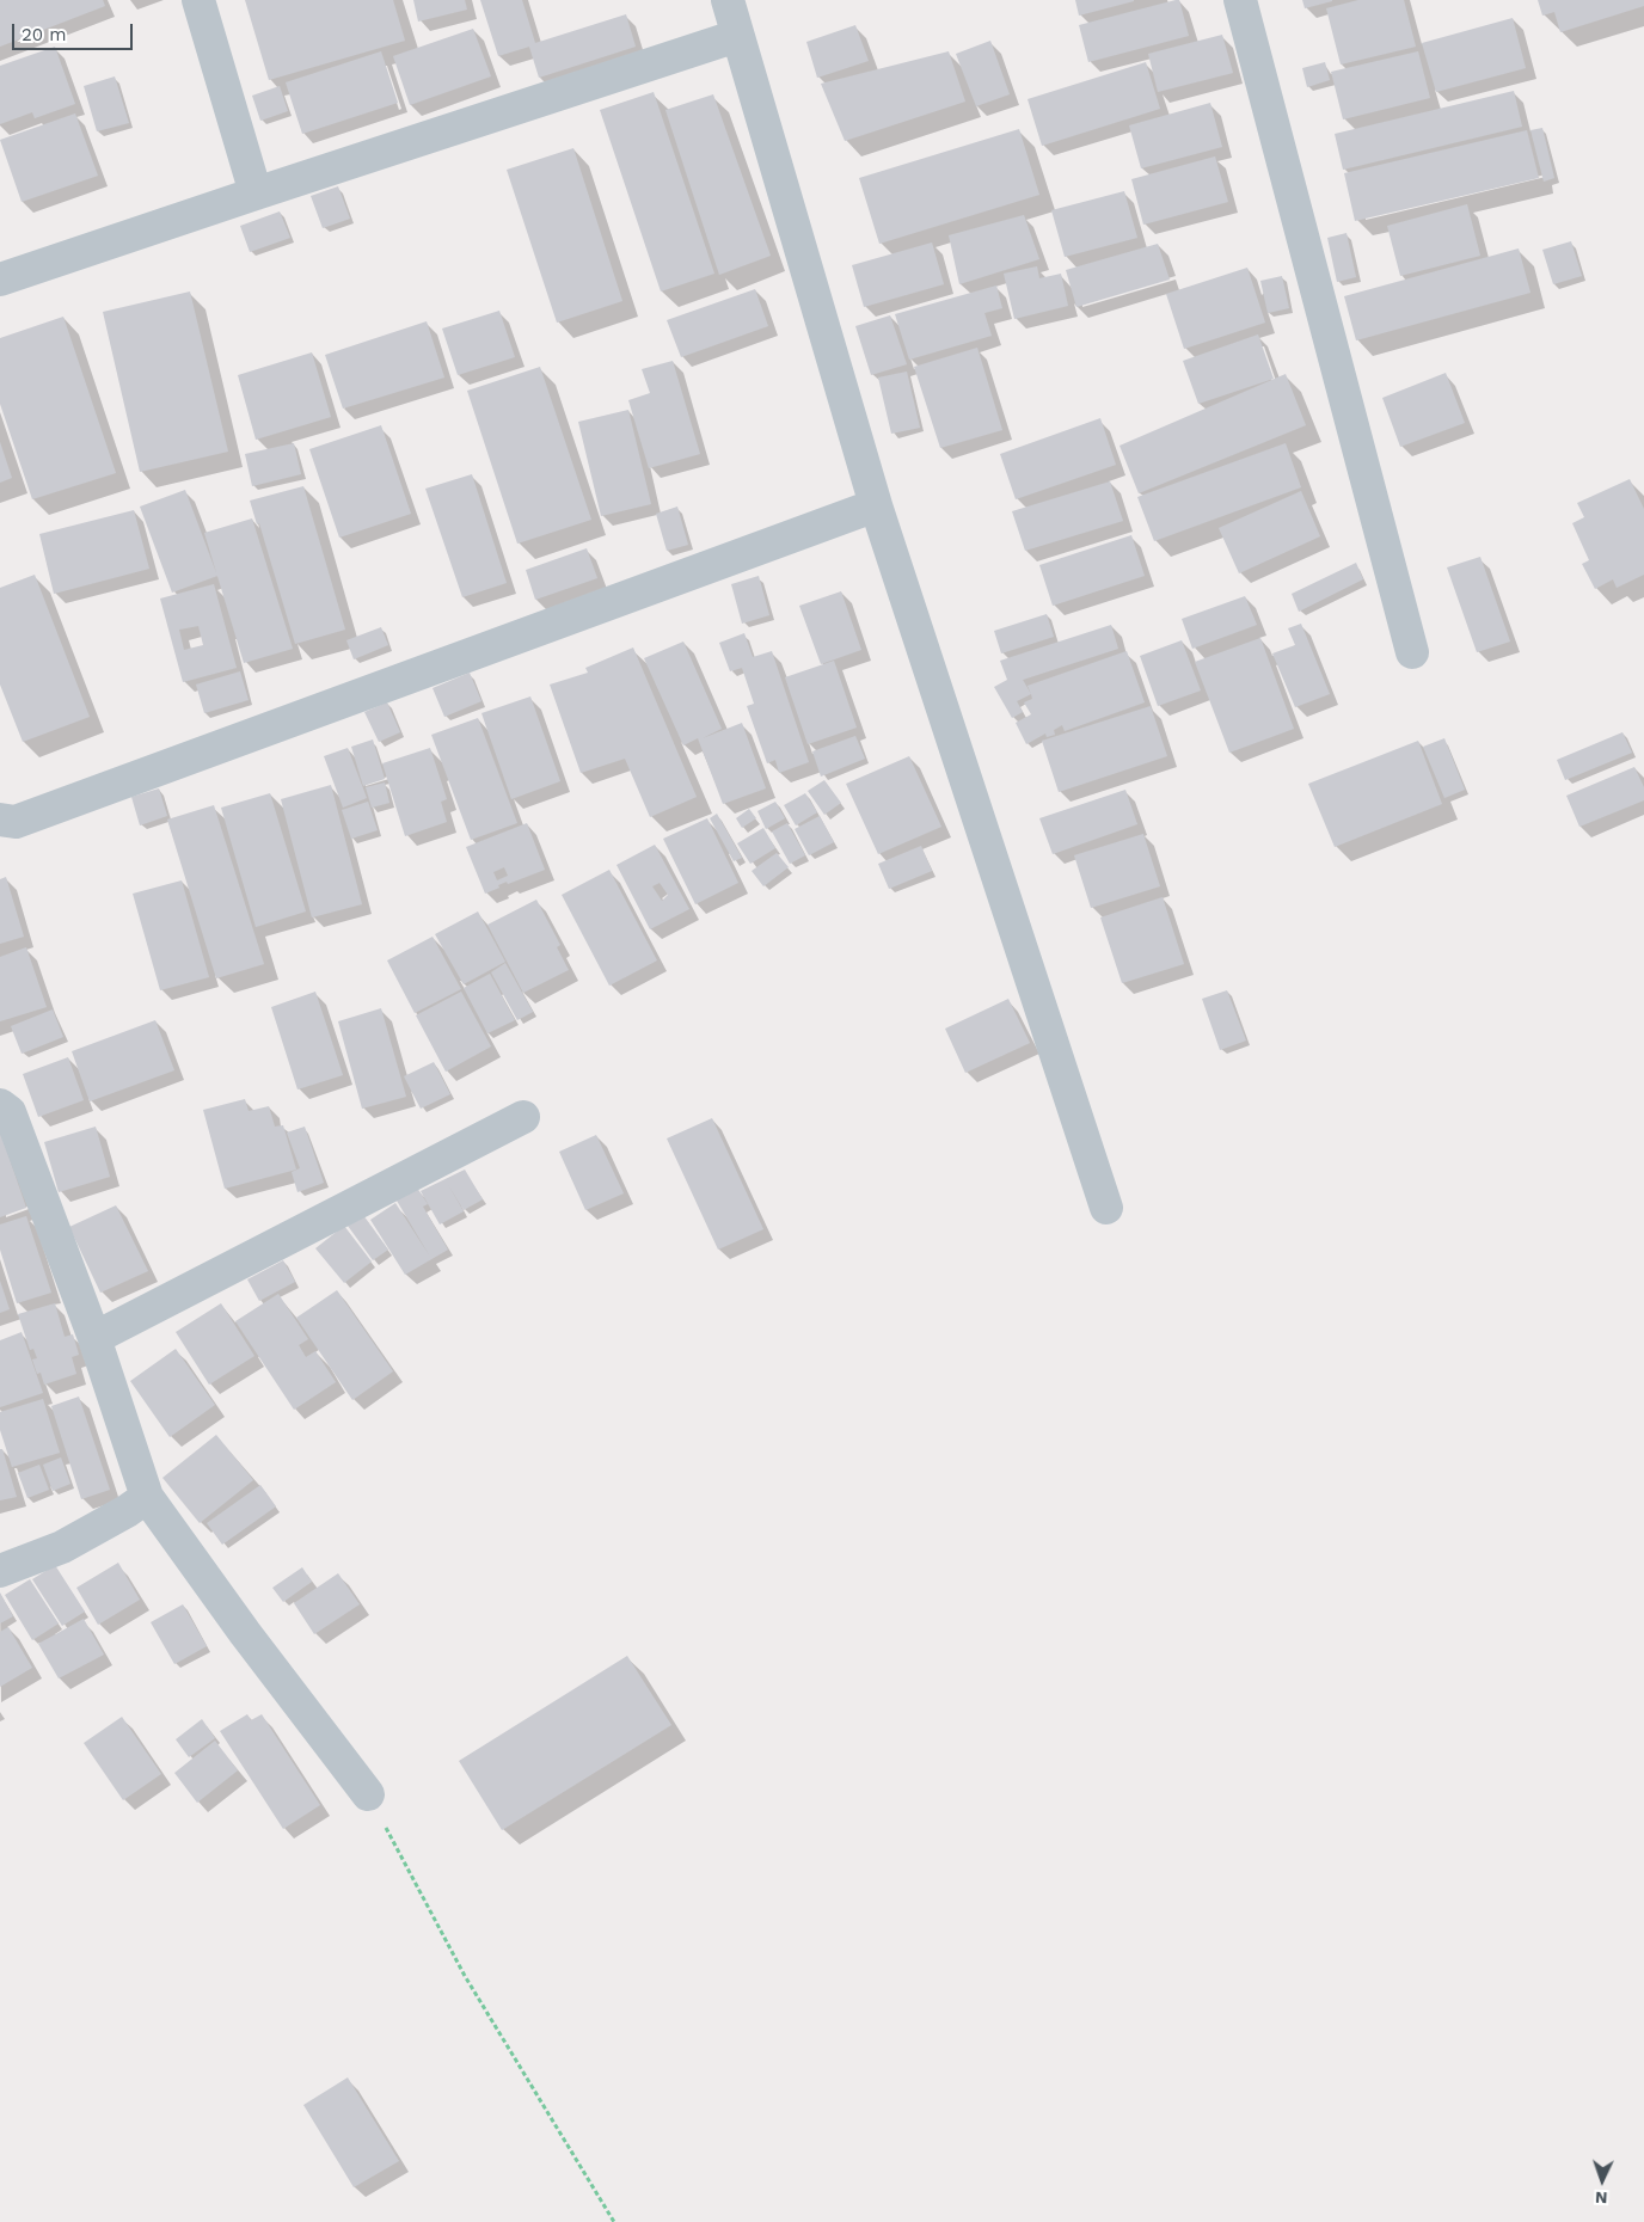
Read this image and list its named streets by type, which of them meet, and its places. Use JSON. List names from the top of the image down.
{
  "scale_bar": "20 m",
  "north": "bottom"
}
